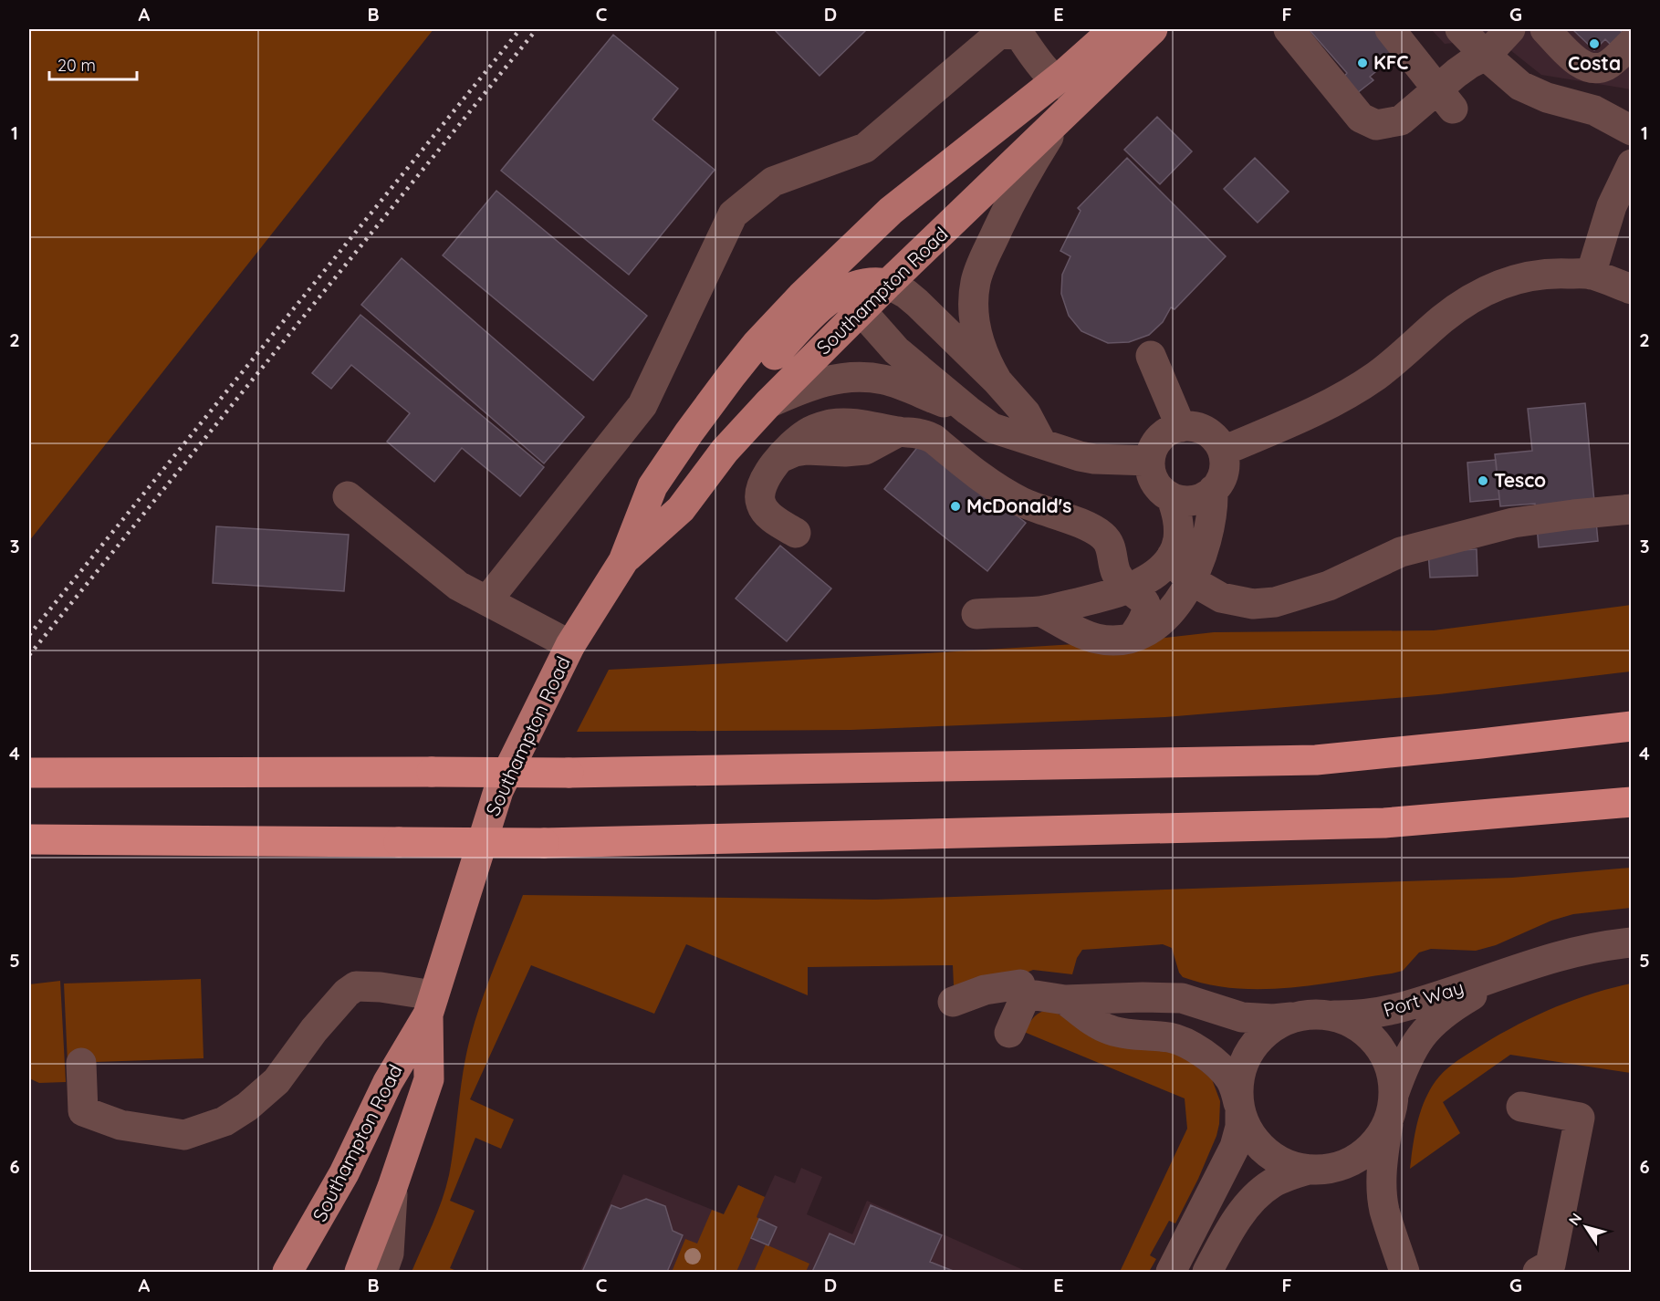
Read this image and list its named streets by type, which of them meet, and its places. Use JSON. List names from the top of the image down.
{
  "streets": {
    "main road": ["Southampton Road"],
    "street": ["Port Way"]
  },
  "places": [
    "Costa",
    "KFC",
    "Tesco",
    "McDonald's"
  ],
  "scale_bar": "20 m",
  "north": "top left",
  "grid": {
    "columns": [
      "A",
      "B",
      "C",
      "D",
      "E",
      "F",
      "G"
    ],
    "rows": [
      "1",
      "2",
      "3",
      "4",
      "5",
      "6"
    ]
  }
}
